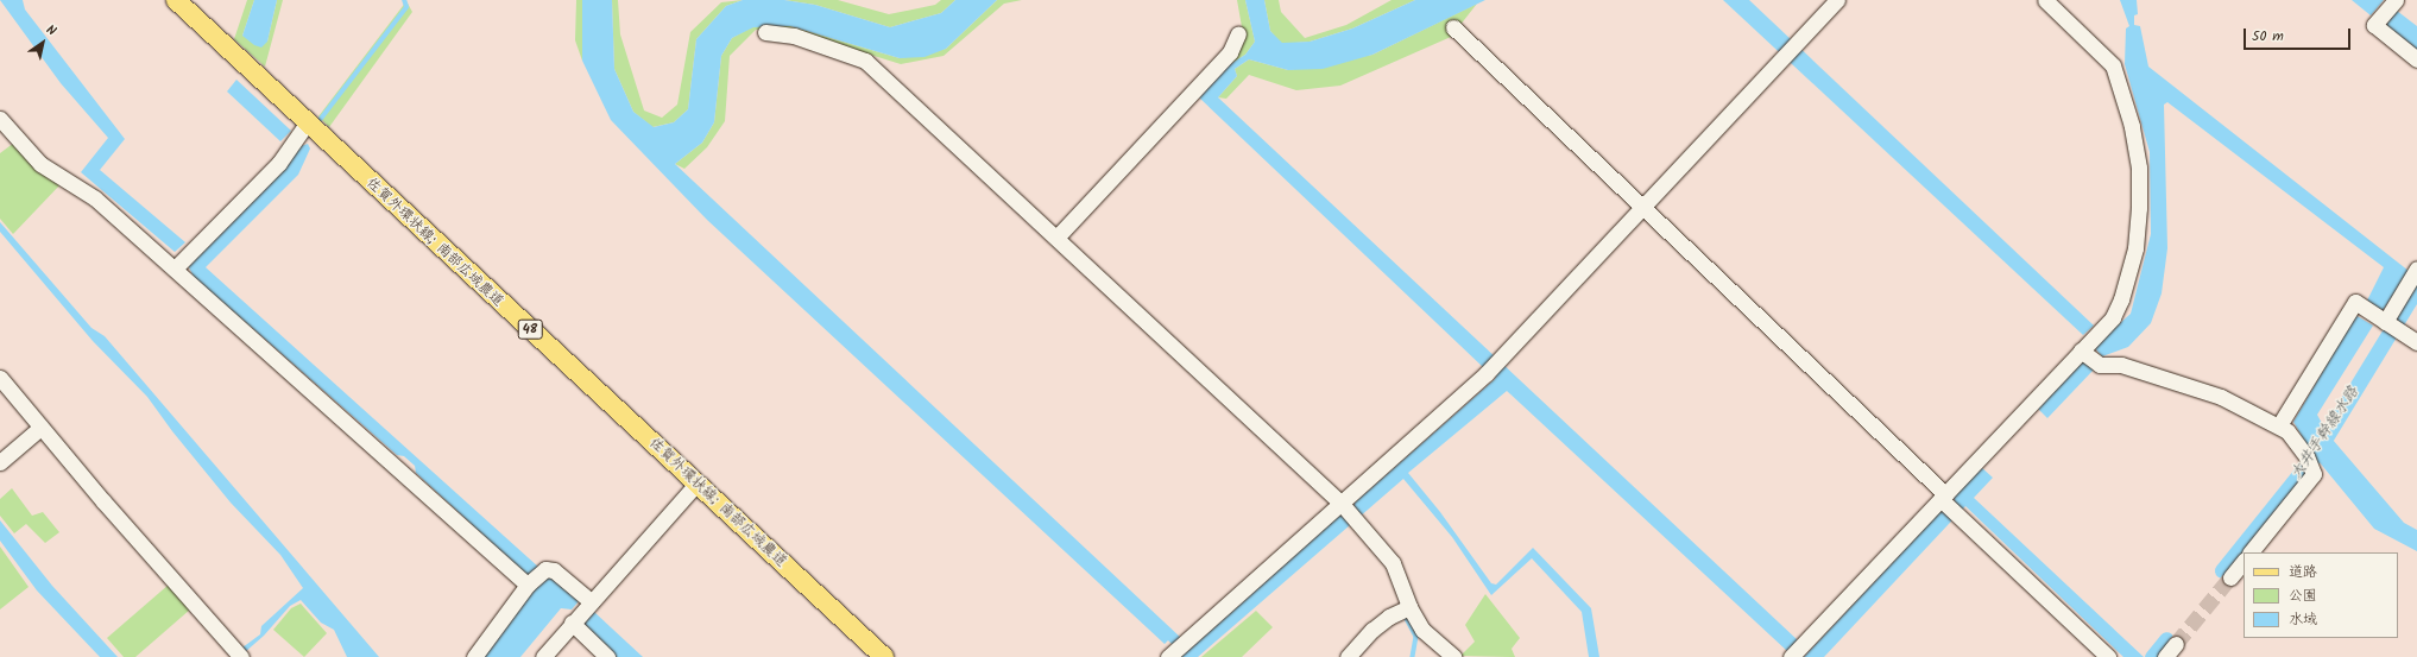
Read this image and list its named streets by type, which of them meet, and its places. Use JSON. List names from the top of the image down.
{
  "streets": {
    "main road": ["佐賀外環状線; 南部広域農道", "48"]
  },
  "water": ["大井手幹線水路"],
  "legend": ["道路", "公園", "水域"],
  "scale_bar": "50 m",
  "north": "top right"
}
